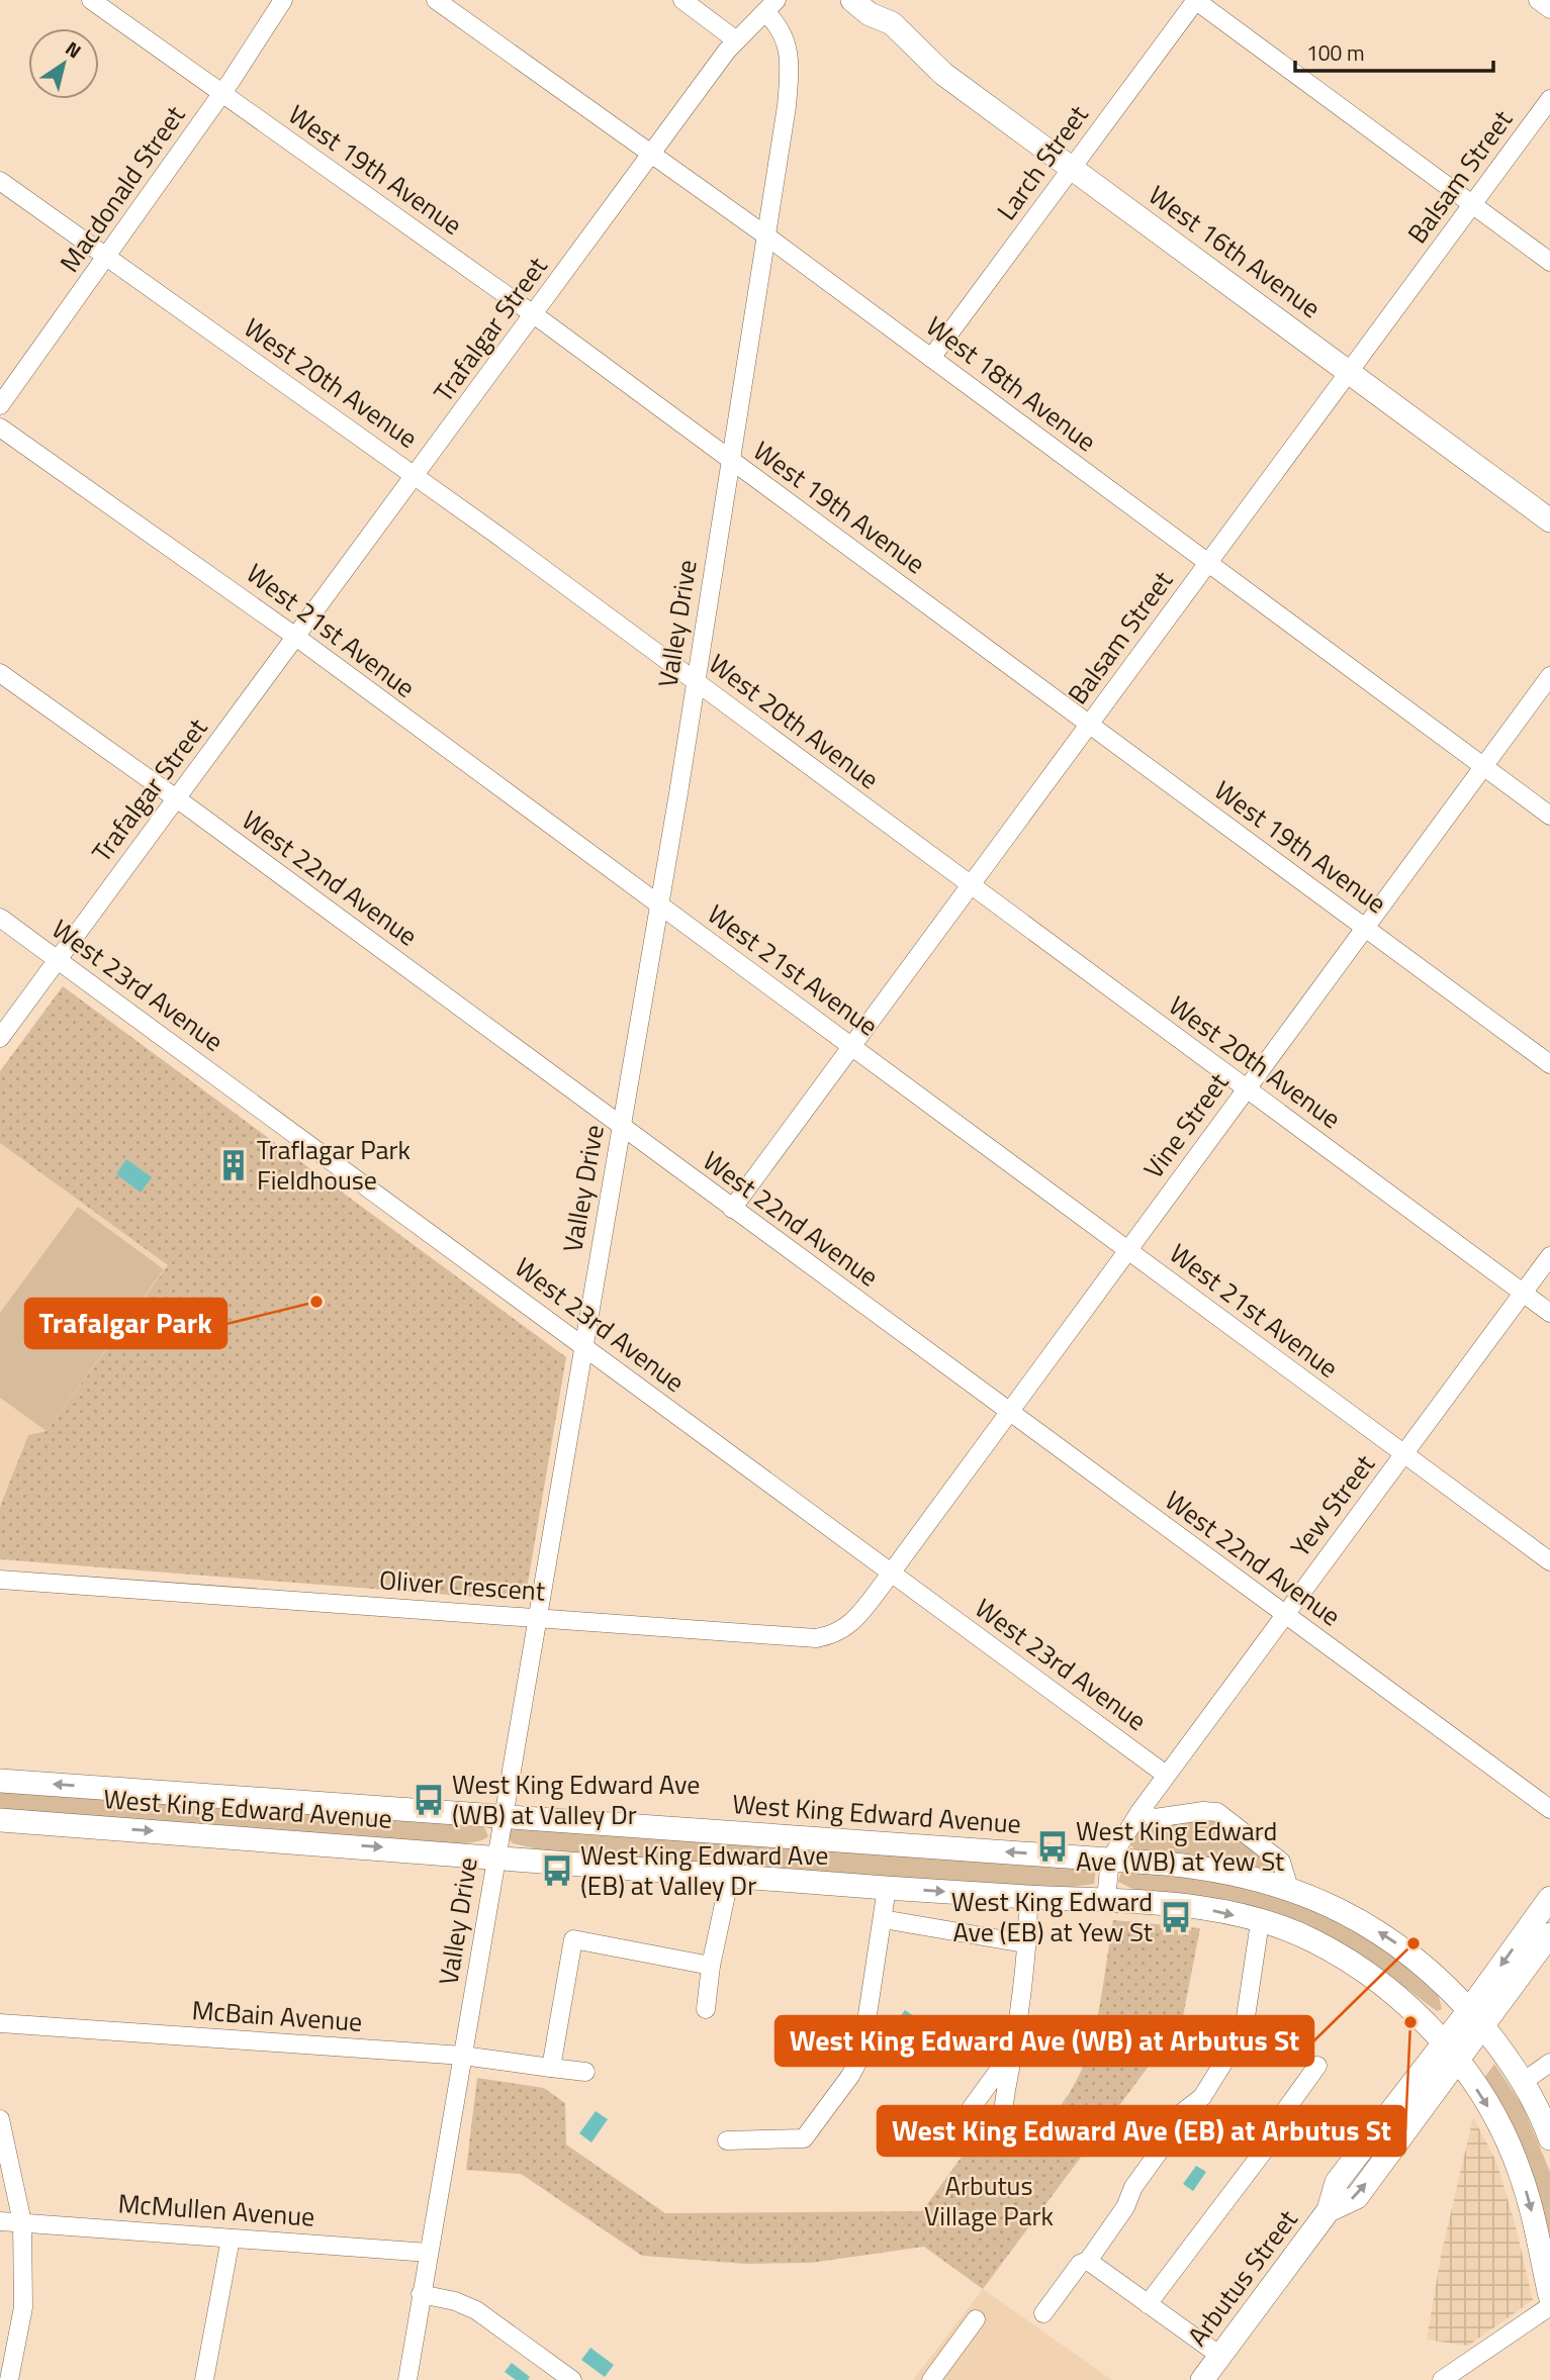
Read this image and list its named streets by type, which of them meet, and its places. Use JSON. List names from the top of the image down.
{
  "streets": {
    "main road": ["West 16th Avenue", "West King Edward Avenue", "Arbutus Street"],
    "street": [
      "Larch Street",
      "West 19th Avenue",
      "Balsam Street",
      "Macdonald Street",
      "Trafalgar Street",
      "West 20th Avenue",
      "West 18th Avenue",
      "Valley Drive",
      "West 21st Avenue",
      "West 22nd Avenue",
      "West 23rd Avenue",
      "Vine Street",
      "Yew Street",
      "Oliver Crescent",
      "McBain Avenue",
      "McMullen Avenue"
    ]
  },
  "crossings": [
    ["Larch Street", "West 16th Avenue"],
    ["Larch Street", "West 18th Avenue"],
    ["West 19th Avenue", "Balsam Street"],
    ["West 19th Avenue", "Macdonald Street"],
    ["West 19th Avenue", "Trafalgar Street"],
    ["West 19th Avenue", "Valley Drive"],
    ["West 19th Avenue", "Vine Street"],
    ["Balsam Street", "West 16th Avenue"],
    ["Balsam Street", "West 20th Avenue"],
    ["Balsam Street", "West 18th Avenue"],
    ["Balsam Street", "West 21st Avenue"],
    ["Balsam Street", "West 22nd Avenue"],
    ["Macdonald Street", "West 20th Avenue"],
    ["Trafalgar Street", "West 20th Avenue"],
    ["Trafalgar Street", "West 18th Avenue"],
    ["Trafalgar Street", "Valley Drive"],
    ["Trafalgar Street", "West 21st Avenue"],
    ["Trafalgar Street", "West 22nd Avenue"],
    ["Trafalgar Street", "West 23rd Avenue"],
    ["West 20th Avenue", "Valley Drive"],
    ["West 20th Avenue", "Vine Street"],
    ["West 20th Avenue", "Yew Street"],
    ["West 18th Avenue", "Valley Drive"],
    ["West 18th Avenue", "Vine Street"],
    ["Valley Drive", "West 21st Avenue"],
    ["Valley Drive", "West 22nd Avenue"],
    ["Valley Drive", "West 23rd Avenue"],
    ["Valley Drive", "Oliver Crescent"],
    ["Valley Drive", "West King Edward Avenue"],
    ["Valley Drive", "McBain Avenue"],
    ["Valley Drive", "McMullen Avenue"],
    ["West 21st Avenue", "Vine Street"],
    ["West 21st Avenue", "Yew Street"],
    ["West 22nd Avenue", "Vine Street"],
    ["West 22nd Avenue", "Yew Street"],
    ["West 23rd Avenue", "Vine Street"],
    ["West 23rd Avenue", "Yew Street"],
    ["West 23rd Avenue", "Oliver Crescent"],
    ["Vine Street", "Oliver Crescent"],
    ["Yew Street", "West King Edward Avenue"],
    ["West King Edward Avenue", "Arbutus Street"]
  ],
  "parks": ["Arbutus Village Park"],
  "places": {
    "building": ["Traflagar Park Fieldhouse"],
    "other": ["Trafalgar Park", "West King Edward Ave (WB) at Arbutus St", "West King Edward Ave (EB) at Arbutus St"],
    "bus stop": [
      "West King Edward Ave (WB) at Valley Dr",
      "West King Edward Ave (WB) at Yew St",
      "West King Edward Ave (EB) at Valley Dr",
      "West King Edward Ave (EB) at Yew St"
    ]
  },
  "scale_bar": "100 m",
  "north": "top right"
}
